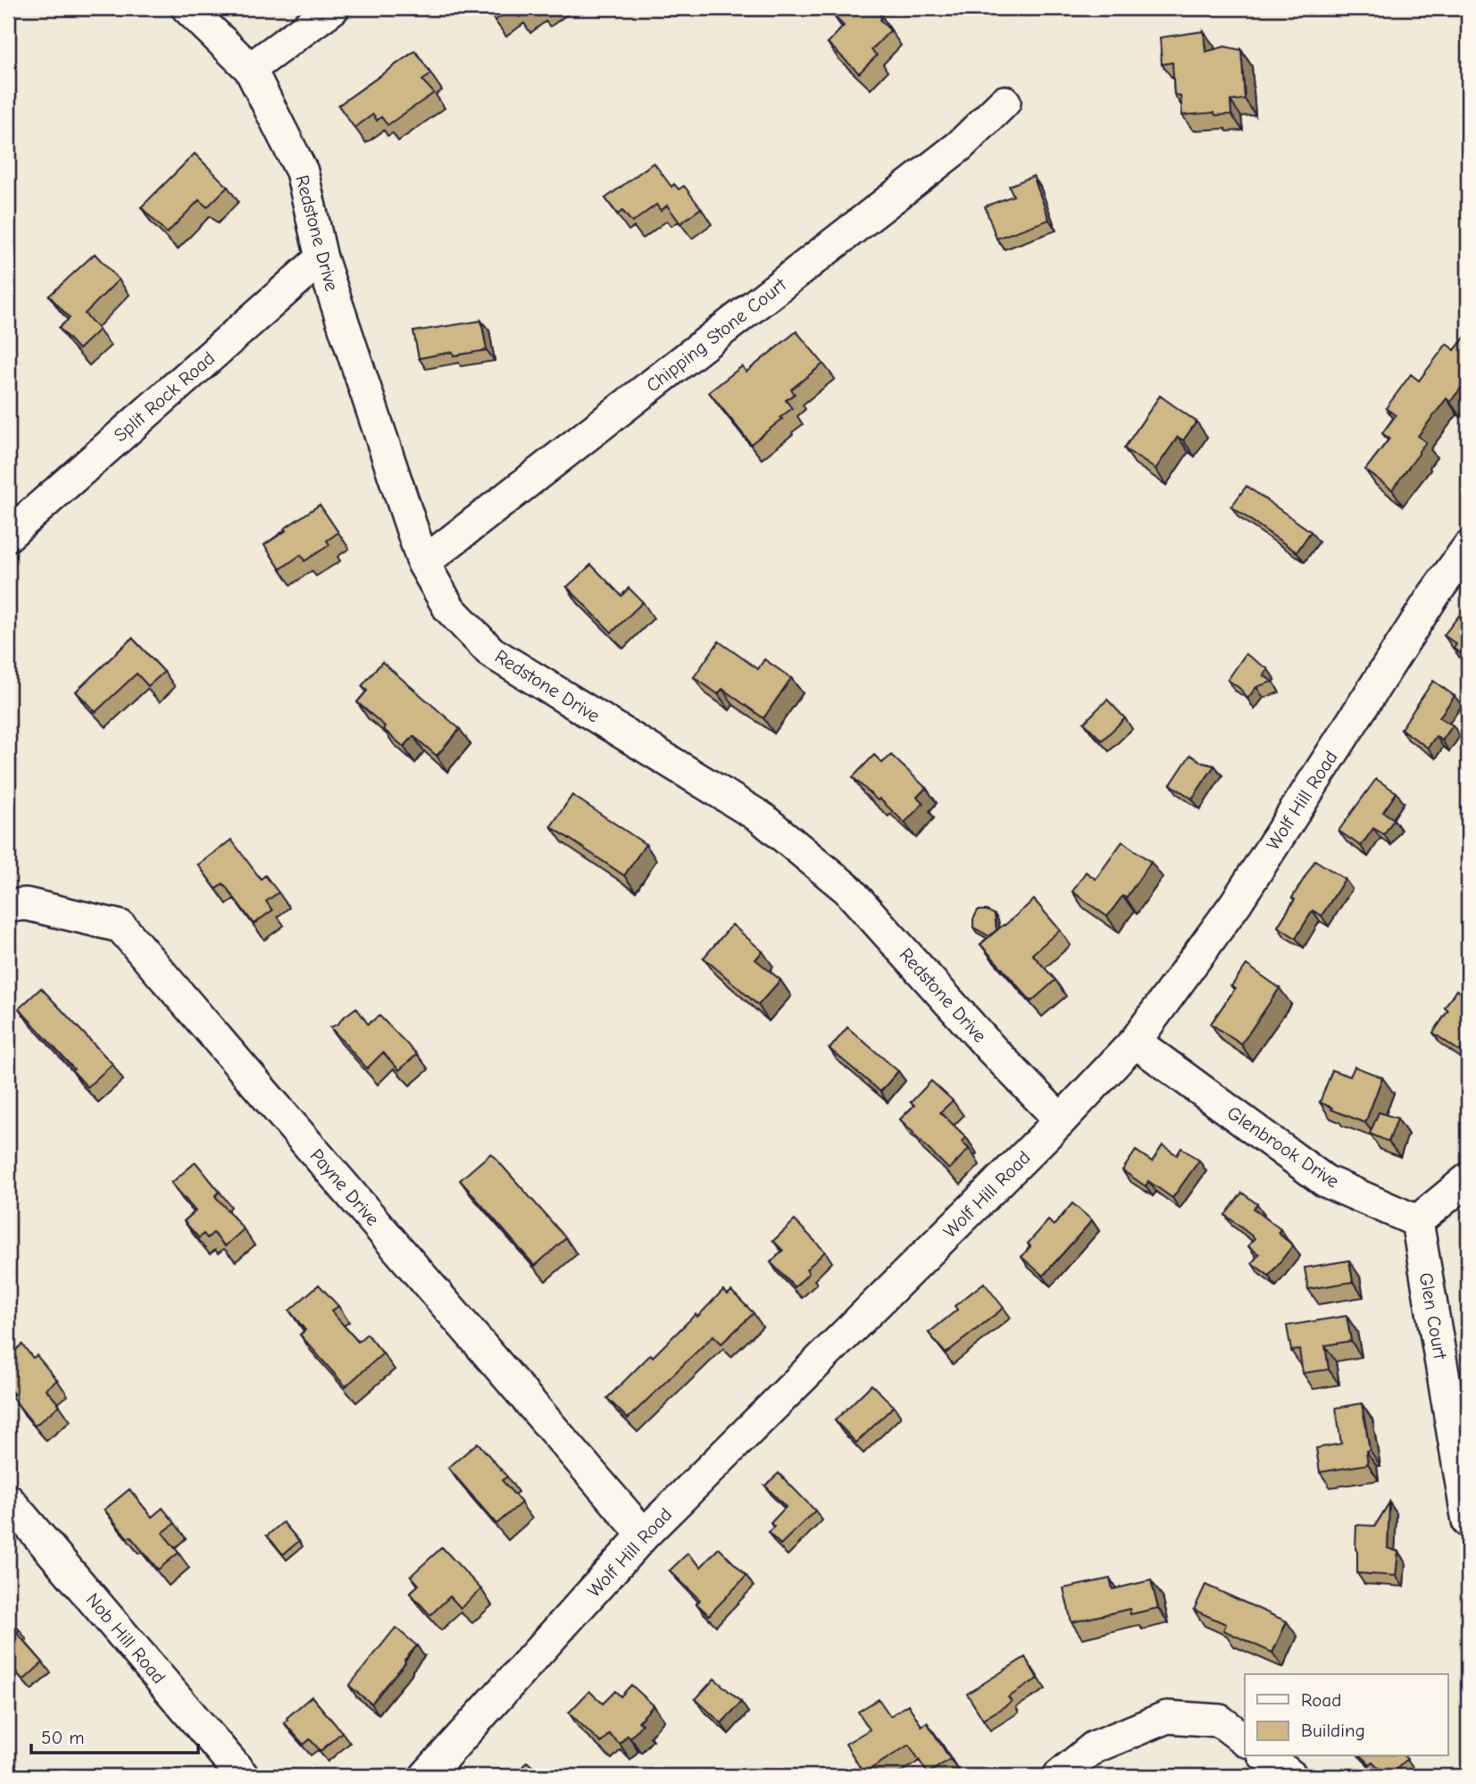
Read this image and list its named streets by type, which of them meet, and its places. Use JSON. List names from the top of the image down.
{
  "streets": {
    "street": [
      "Redstone Drive",
      "Chipping Stone Court",
      "Split Rock Road",
      "Wolf Hill Road",
      "Glenbrook Drive",
      "Payne Drive",
      "Glen Court",
      "Nob Hill Road"
    ]
  },
  "crossings": [
    ["Redstone Drive", "Chipping Stone Court"],
    ["Redstone Drive", "Split Rock Road"],
    ["Redstone Drive", "Wolf Hill Road"],
    ["Wolf Hill Road", "Glenbrook Drive"],
    ["Wolf Hill Road", "Payne Drive"],
    ["Glenbrook Drive", "Glen Court"]
  ],
  "legend": ["Road", "Building"],
  "scale_bar": "50 m"
}
